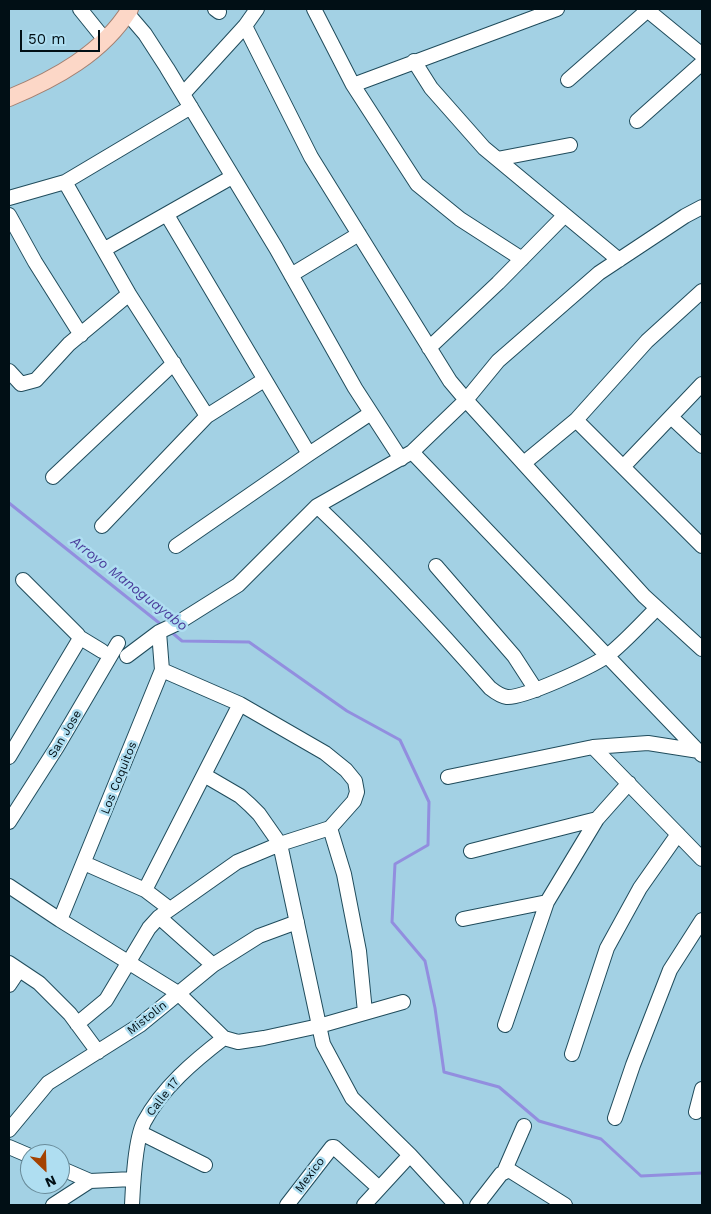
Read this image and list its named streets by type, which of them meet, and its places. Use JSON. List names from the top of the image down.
{
  "streets": {
    "street": [
      "San Jose",
      "Los Coquitos",
      "Mistolin",
      "Calle 17",
      "Mexico"
    ]
  },
  "water": ["Arroyo Manoguayabo"],
  "scale_bar": "50 m",
  "north": "bottom right"
}
